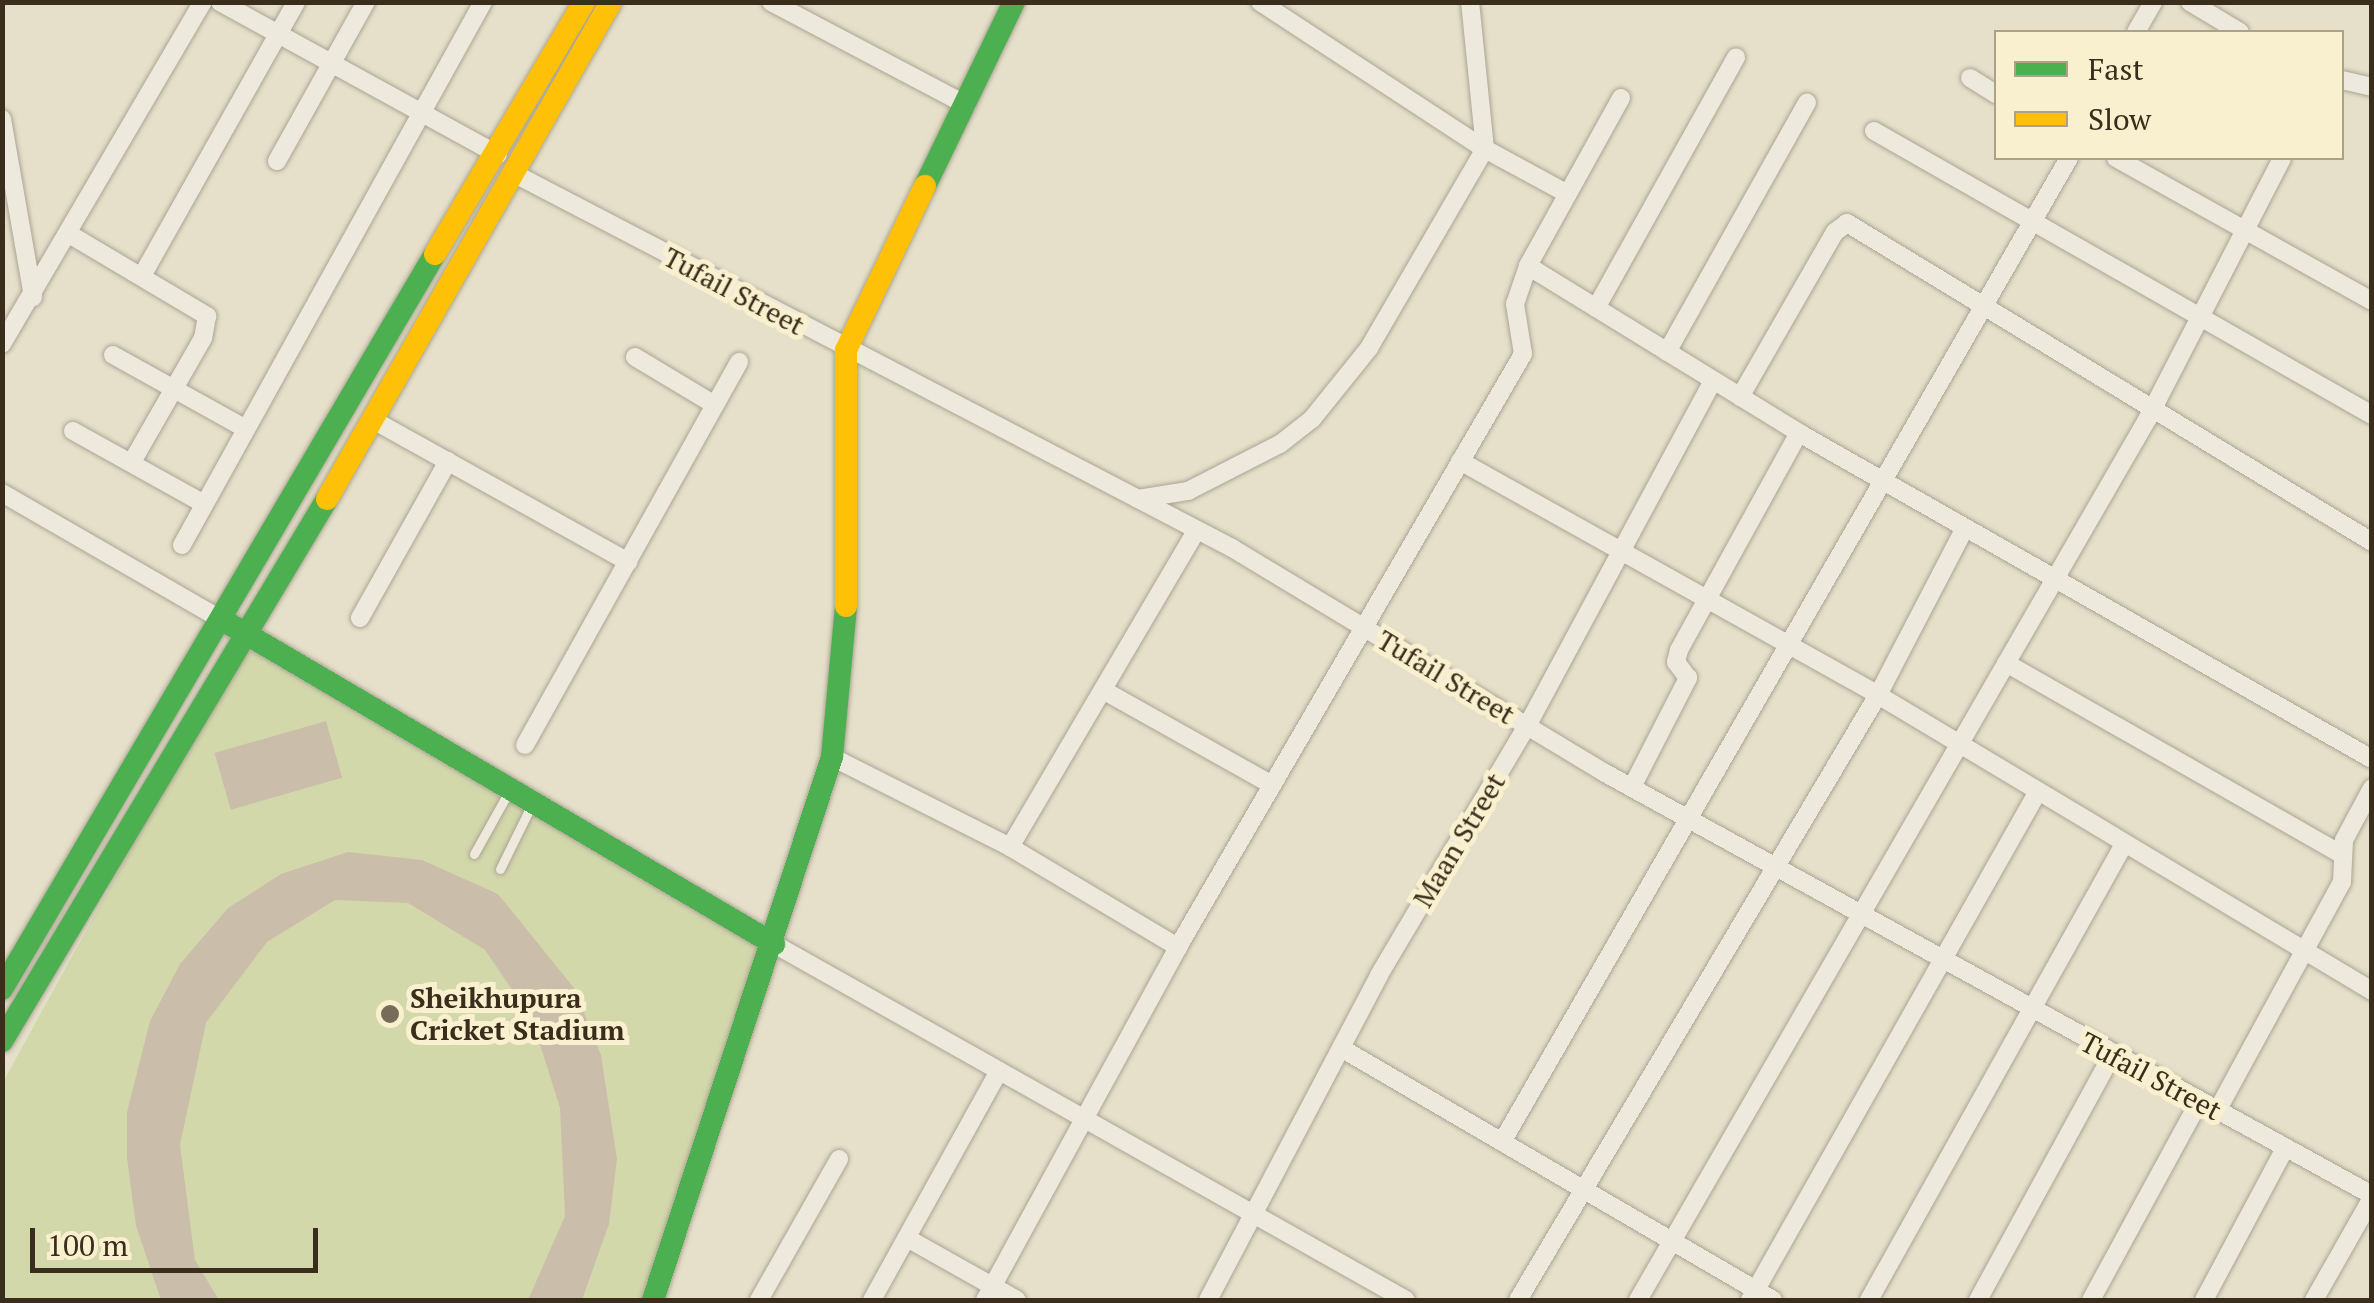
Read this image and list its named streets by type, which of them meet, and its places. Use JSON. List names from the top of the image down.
{
  "streets": {
    "street": ["Tufail Street", "Maan Street"]
  },
  "crossings": [
    ["Tufail Street", "Maan Street"]
  ],
  "places": ["Sheikhupura Cricket Stadium"],
  "legend": ["Fast", "Slow"],
  "scale_bar": "100 m"
}
